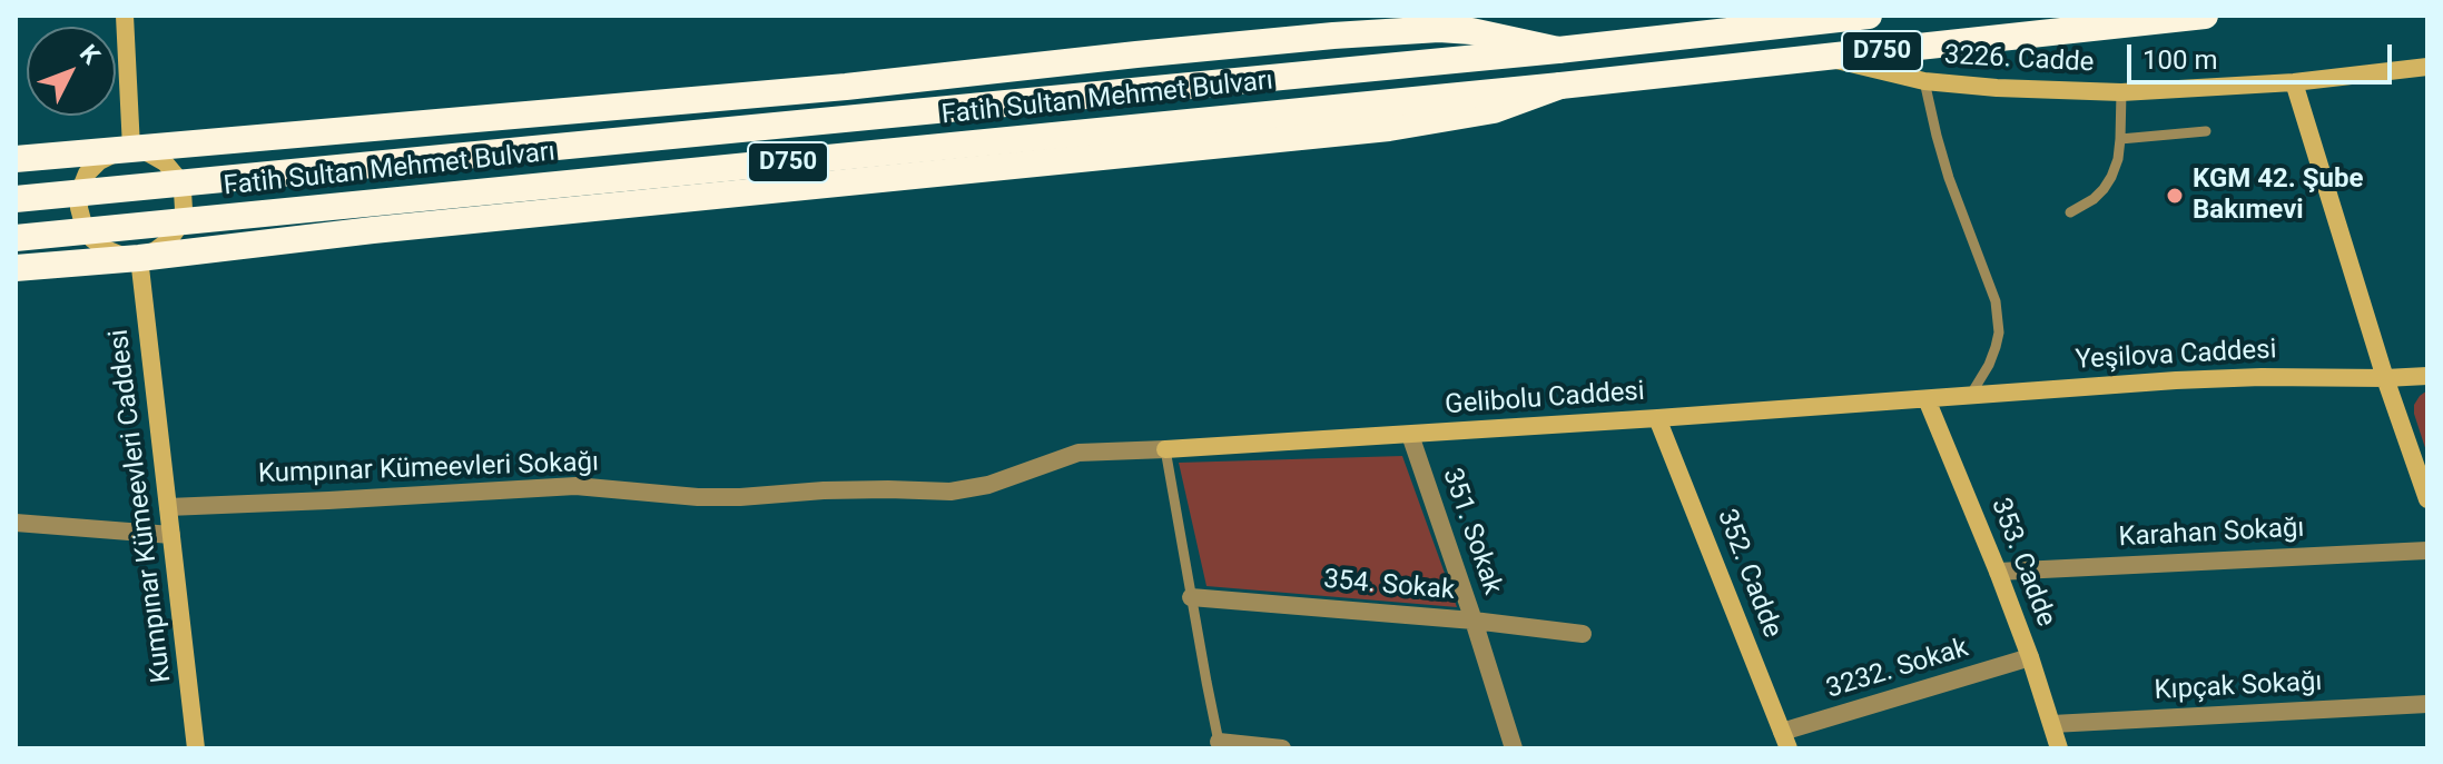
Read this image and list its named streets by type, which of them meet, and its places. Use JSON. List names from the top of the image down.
{
  "streets": {
    "highway": ["D750", "Fatih Sultan Mehmet Bulvarı"],
    "street": [
      "3226. Cadde",
      "Yeşilova Caddesi",
      "Gelibolu Caddesi",
      "Kumpınar Kümeevleri Sokağı",
      "Kumpınar Kümeevleri Caddesi",
      "351. Sokak",
      "Karahan Sokağı",
      "353. Cadde",
      "352. Cadde",
      "354. Sokak",
      "3232. Sokak",
      "Kıpçak Sokağı"
    ]
  },
  "crossings": [
    ["3226. Cadde", "Fatih Sultan Mehmet Bulvarı"],
    ["Yeşilova Caddesi", "Gelibolu Caddesi"],
    ["Yeşilova Caddesi", "353. Cadde"],
    ["Gelibolu Caddesi", "Kumpınar Kümeevleri Sokağı"],
    ["Gelibolu Caddesi", "351. Sokak"],
    ["Gelibolu Caddesi", "353. Cadde"],
    ["Gelibolu Caddesi", "352. Cadde"],
    ["Kumpınar Kümeevleri Sokağı", "Kumpınar Kümeevleri Caddesi"],
    ["351. Sokak", "354. Sokak"],
    ["Karahan Sokağı", "353. Cadde"],
    ["353. Cadde", "3232. Sokak"],
    ["353. Cadde", "Kıpçak Sokağı"],
    ["352. Cadde", "3232. Sokak"]
  ],
  "places": ["KGM 42. Şube Bakımevi"],
  "scale_bar": "100 m",
  "north": "top right"
}
